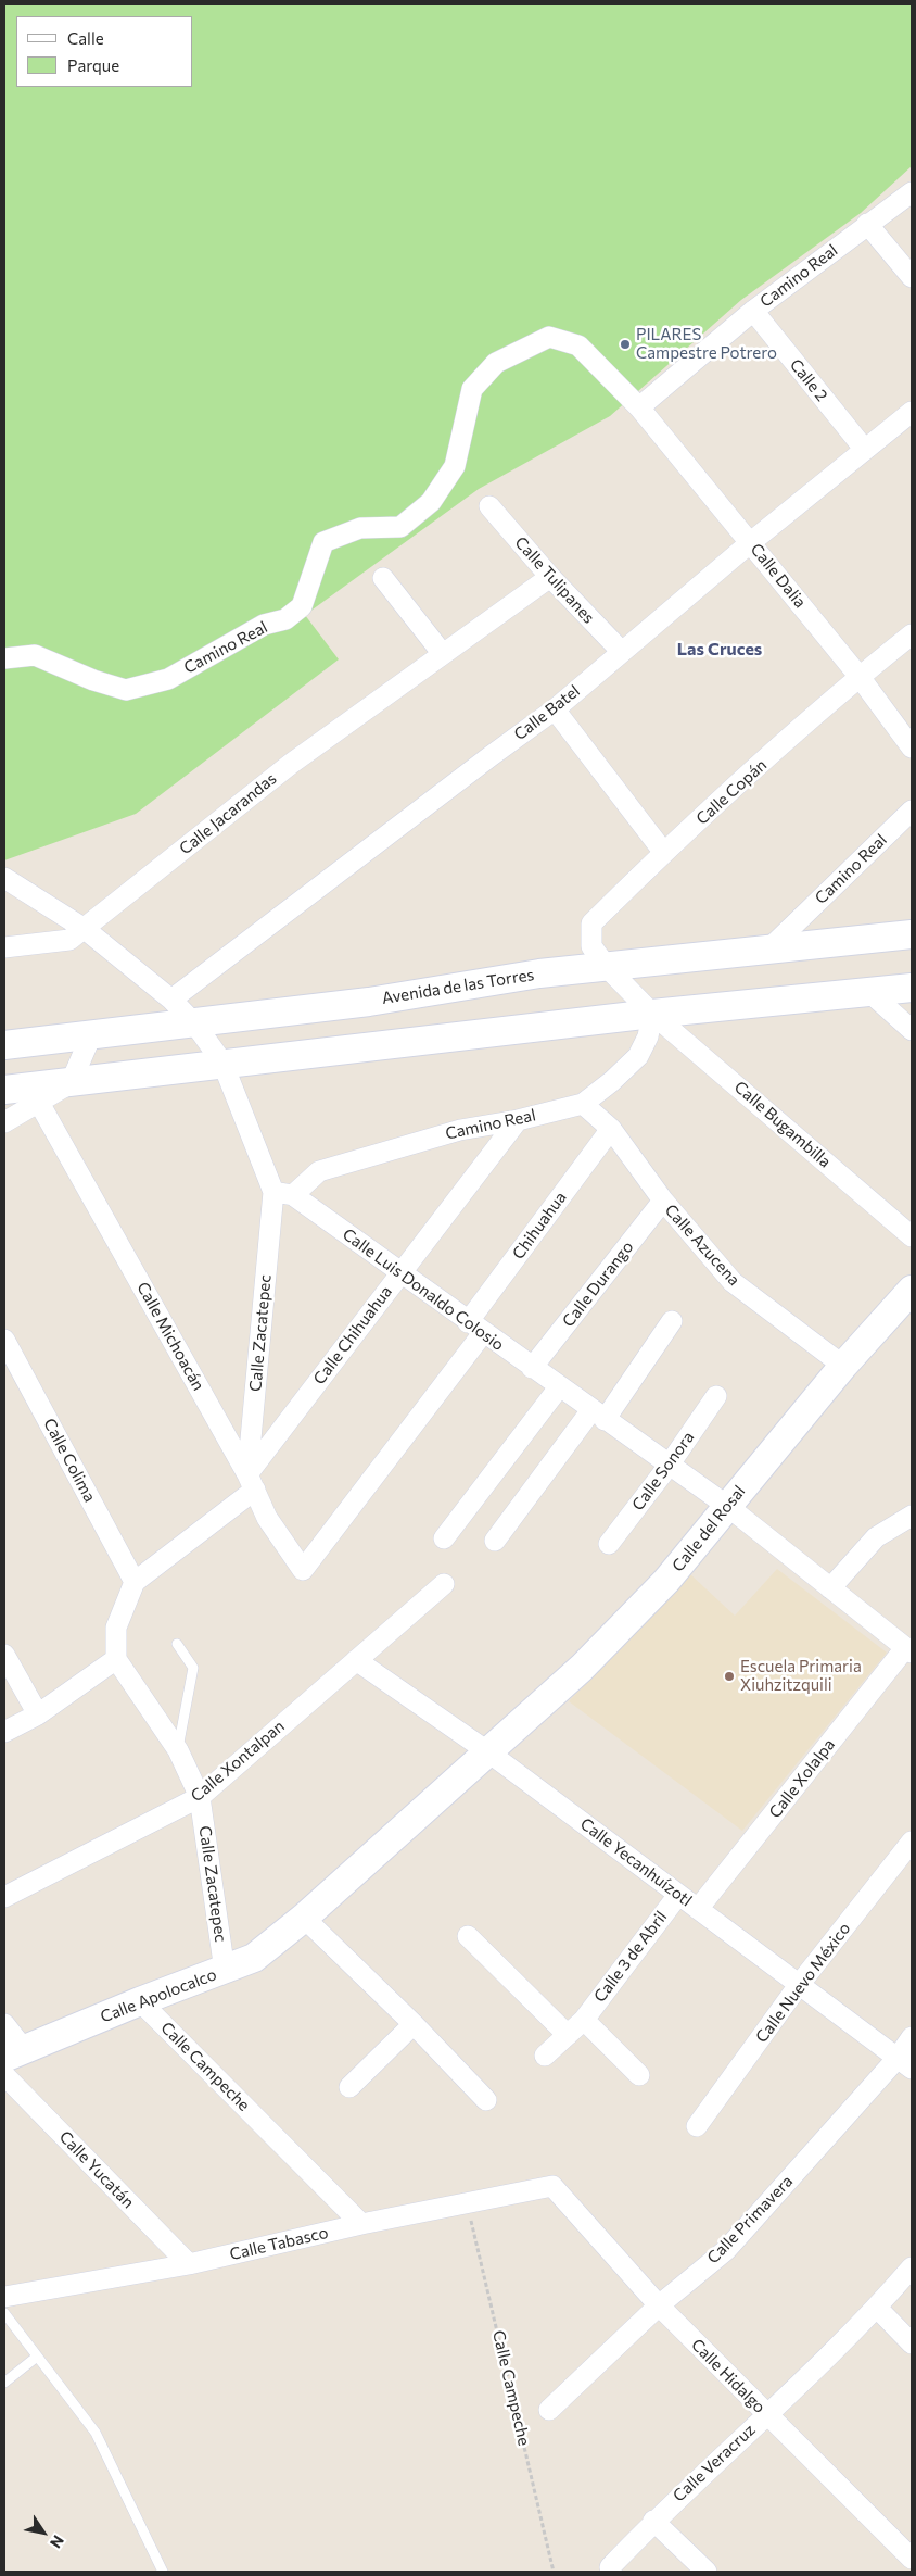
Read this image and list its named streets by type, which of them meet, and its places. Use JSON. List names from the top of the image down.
{
  "streets": {
    "street": [
      "Camino Real",
      "Calle 2",
      "Calle Dalia",
      "Calle Tulipanes",
      "Calle Batel",
      "Calle Copán",
      "Calle Jacarandas",
      "Avenida de las Torres",
      "Calle Bugambilla",
      "Chihuahua",
      "Calle Azucena",
      "Calle Durango",
      "Calle Luis Donaldo Colosio",
      "Calle Zacatepec",
      "Calle Chihuahua",
      "Calle Michoacán",
      "Calle Colima",
      "Calle Sonora",
      "Calle del Rosal",
      "Calle Xontalpan",
      "Calle Xolalpa",
      "Calle Yecanhuízotl",
      "Calle 3 de Abril",
      "Calle Nuevo México",
      "Calle Apolocalco",
      "Calle Campeche",
      "Calle Yucatán",
      "Calle Primavera",
      "Calle Tabasco",
      "Calle Hidalgo",
      "Calle Veracruz"
    ]
  },
  "crossings": [
    ["Camino Real", "Calle 2"],
    ["Camino Real", "Calle Dalia"],
    ["Camino Real", "Avenida de las Torres"],
    ["Camino Real", "Calle Bugambilla"],
    ["Camino Real", "Calle Azucena"],
    ["Camino Real", "Calle Luis Donaldo Colosio"],
    ["Camino Real", "Calle Zacatepec"],
    ["Camino Real", "Calle Chihuahua"],
    ["Calle 2", "Calle Batel"],
    ["Calle Dalia", "Calle Batel"],
    ["Calle Dalia", "Calle Copán"],
    ["Calle Tulipanes", "Calle Batel"],
    ["Calle Tulipanes", "Calle Jacarandas"],
    ["Calle Copán", "Avenida de las Torres"],
    ["Calle Copán", "Calle Bugambilla"],
    ["Avenida de las Torres", "Calle Bugambilla"],
    ["Chihuahua", "Calle Azucena"],
    ["Chihuahua", "Calle Luis Donaldo Colosio"],
    ["Chihuahua", "Calle Michoacán"],
    ["Calle Azucena", "Calle Durango"],
    ["Calle Azucena", "Calle del Rosal"],
    ["Calle Durango", "Calle Luis Donaldo Colosio"],
    ["Calle Luis Donaldo Colosio", "Calle Zacatepec"],
    ["Calle Luis Donaldo Colosio", "Calle Chihuahua"],
    ["Calle Luis Donaldo Colosio", "Calle Michoacán"],
    ["Calle Luis Donaldo Colosio", "Calle Sonora"],
    ["Calle Luis Donaldo Colosio", "Calle del Rosal"],
    ["Calle Luis Donaldo Colosio", "Calle Xolalpa"],
    ["Calle Zacatepec", "Calle Chihuahua"],
    ["Calle Zacatepec", "Calle Michoacán"],
    ["Calle Zacatepec", "Calle Xontalpan"],
    ["Calle Zacatepec", "Calle Apolocalco"],
    ["Calle Chihuahua", "Calle Michoacán"],
    ["Calle Chihuahua", "Calle Colima"],
    ["Calle del Rosal", "Calle Yecanhuízotl"],
    ["Calle del Rosal", "Calle Apolocalco"],
    ["Calle Xontalpan", "Calle Yecanhuízotl"],
    ["Calle Xolalpa", "Calle Yecanhuízotl"],
    ["Calle Yecanhuízotl", "Calle 3 de Abril"],
    ["Calle Yecanhuízotl", "Calle Nuevo México"],
    ["Calle Yecanhuízotl", "Calle Apolocalco"],
    ["Calle Yecanhuízotl", "Calle Primavera"],
    ["Calle Apolocalco", "Calle Campeche"],
    ["Calle Campeche", "Calle Tabasco"],
    ["Calle Yucatán", "Calle Tabasco"],
    ["Calle Primavera", "Calle Hidalgo"],
    ["Calle Tabasco", "Calle Hidalgo"],
    ["Calle Hidalgo", "Calle Veracruz"]
  ],
  "districts": ["Las Cruces"],
  "places": ["PILARES Campestre Potrero", "Escuela Primaria Xiuhzitzquili"],
  "legend": ["Calle", "Parque"],
  "north": "bottom right"
}
